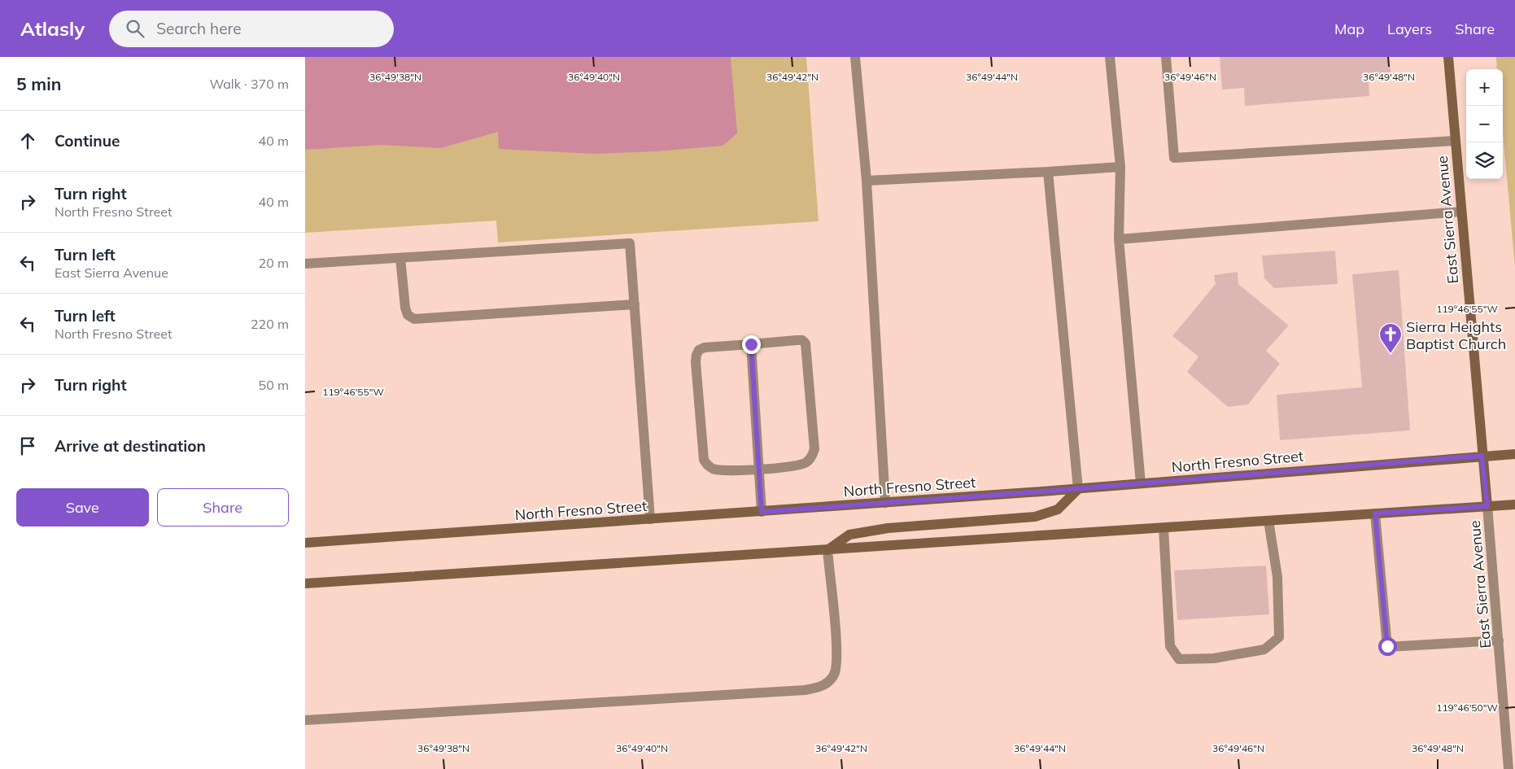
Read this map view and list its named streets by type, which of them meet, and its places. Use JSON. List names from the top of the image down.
{
  "streets": {
    "main road": ["East Sierra Avenue", "North Fresno Street"]
  },
  "crossings": [
    ["East Sierra Avenue", "North Fresno Street"]
  ],
  "places": {
    "church": ["Sierra Heights Baptist Church"]
  },
  "page": {
    "header": "Atlasly",
    "search": "Search here",
    "nav": ["Map", "Layers", "Share"],
    "heading": ["5 min", "Walk · 370 m"],
    "map_buttons": ["+", "−"],
    "list": [
      ["Continue", "40 m"],
      ["Turn right", "North Fresno Street", "40 m"],
      ["Turn left", "East Sierra Avenue", "20 m"],
      ["Turn left", "North Fresno Street", "220 m"],
      ["Turn right", "50 m"],
      "Arrive at destination"
    ],
    "buttons": ["Save", "Share"]
  },
  "coordinates": [
    "36°49'38\"N",
    "36°49'40\"N",
    "36°49'42\"N",
    "36°49'44\"N",
    "36°49'46\"N",
    "36°49'48\"N",
    "119°46'55\"W",
    "119°46'50\"W"
  ]
}
